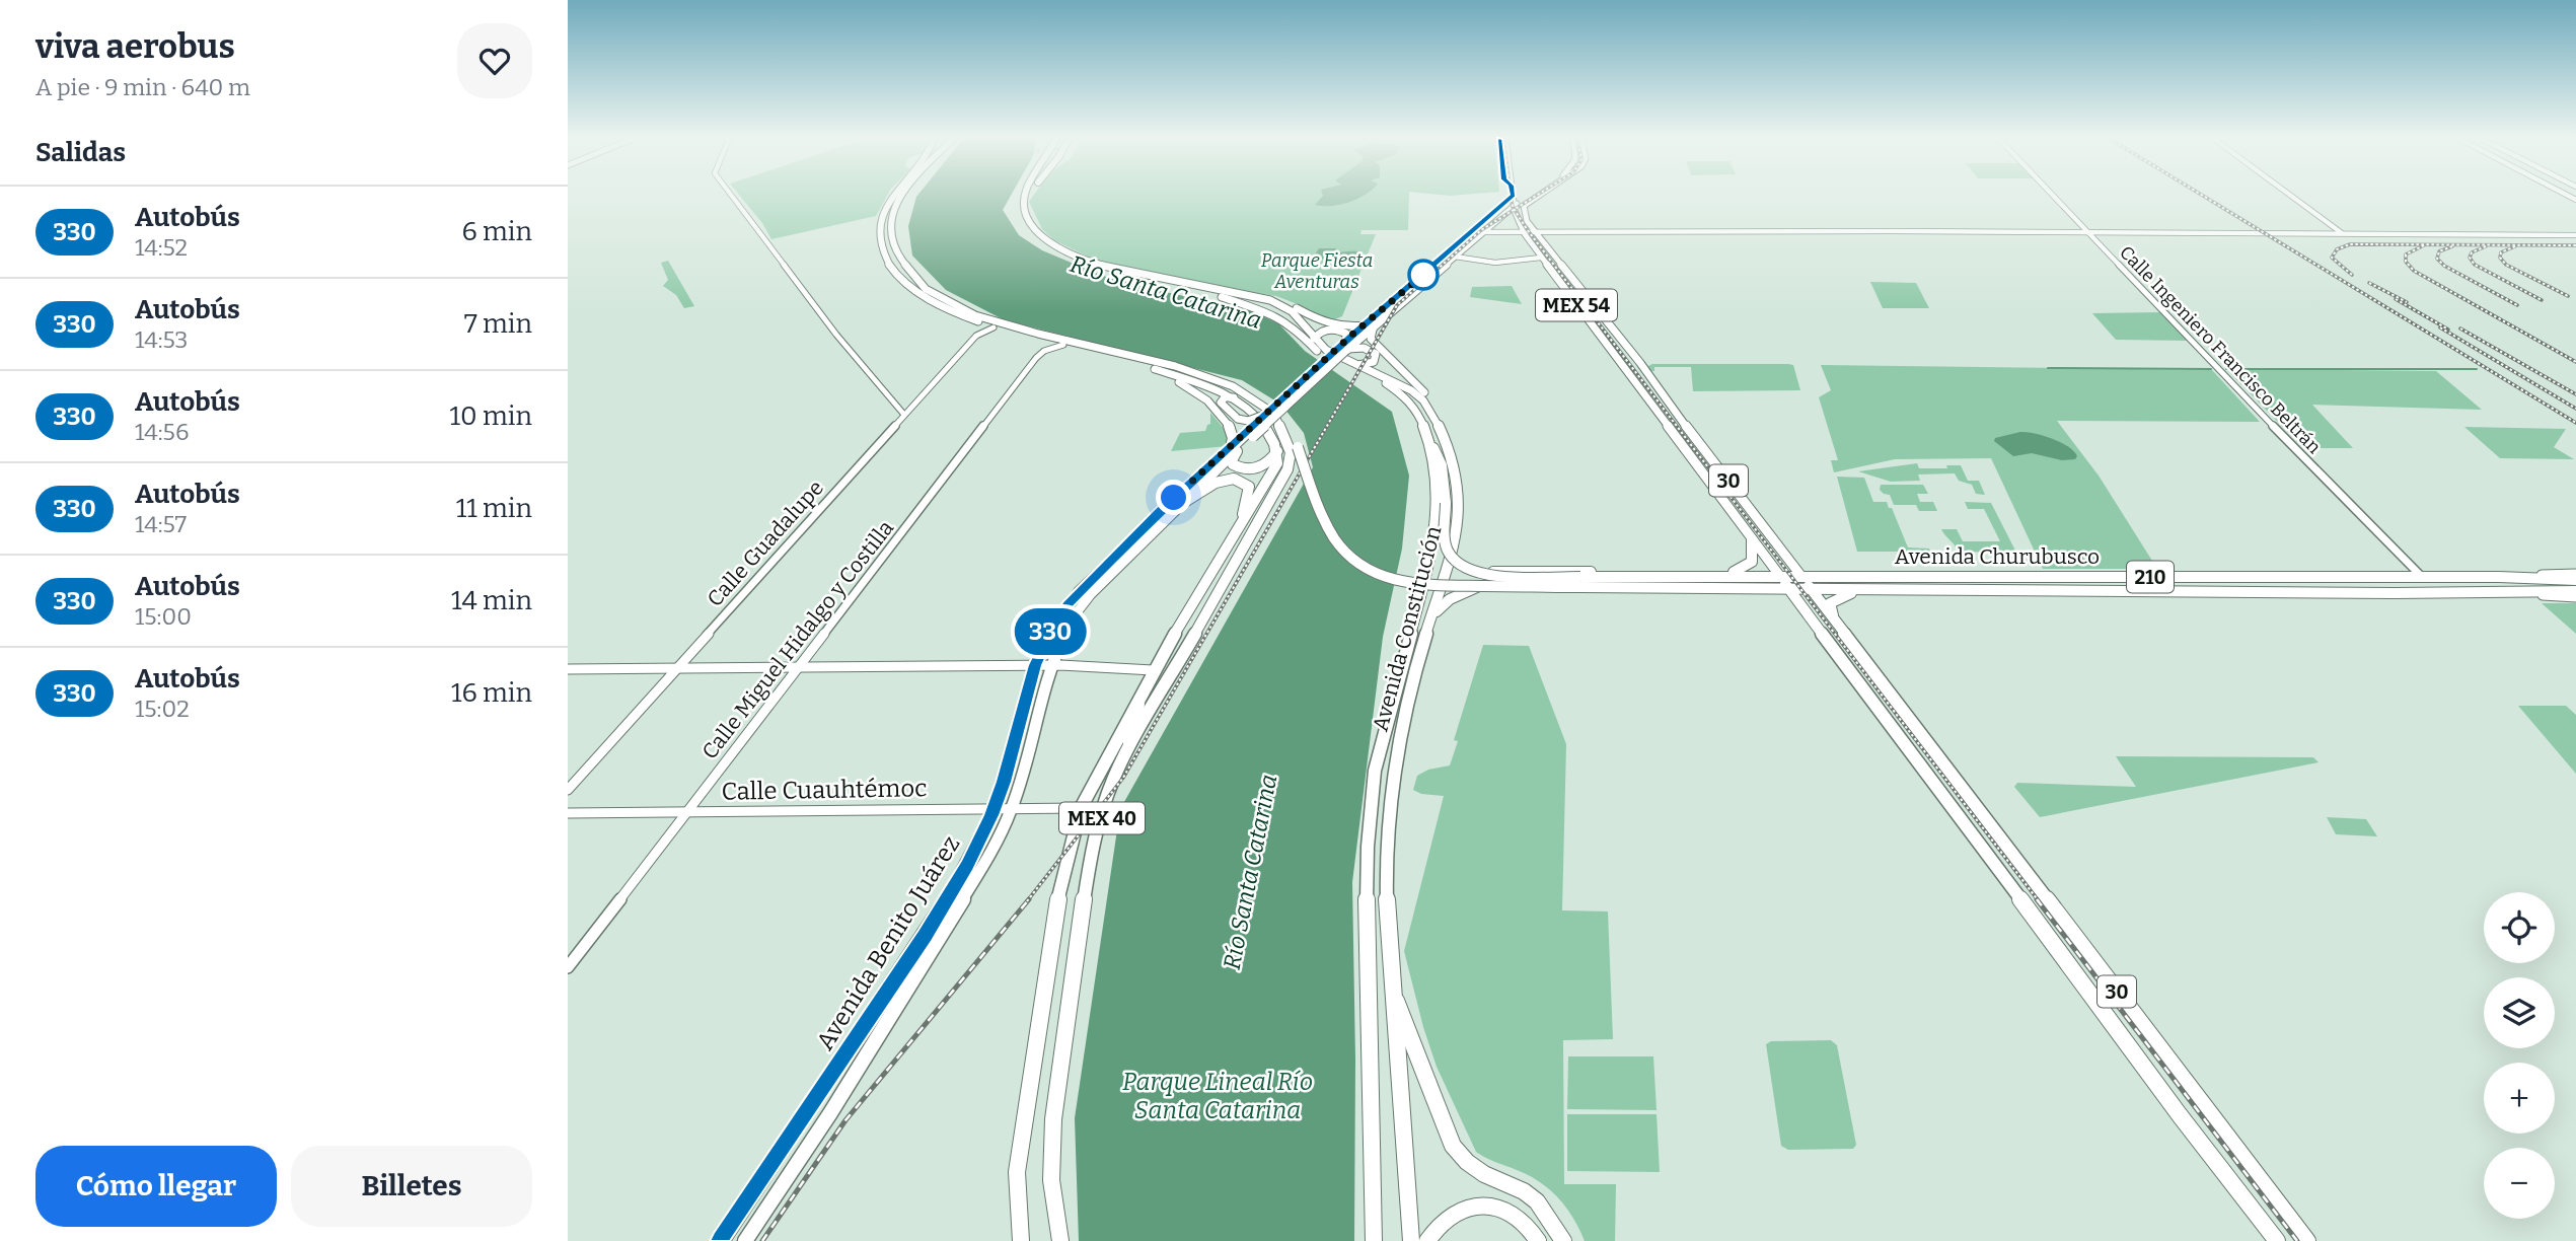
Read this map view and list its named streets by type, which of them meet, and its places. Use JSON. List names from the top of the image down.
{
  "streets": {
    "highway": [
      "30",
      "Avenida Churubusco",
      "210",
      "Avenida Constitución",
      "MEX 40"
    ],
    "main road": ["MEX 54", "Avenida Benito Juárez"],
    "street": [
      "Calle Ingeniero Francisco Beltrán",
      "Calle Guadalupe",
      "Calle Miguel Hidalgo y Costilla",
      "Calle Cuauhtémoc"
    ]
  },
  "crossings": [
    ["MEX 54", "30"],
    ["Calle Ingeniero Francisco Beltrán", "Avenida Churubusco"],
    ["30", "Avenida Churubusco"],
    ["Calle Miguel Hidalgo y Costilla", "Calle Cuauhtémoc"],
    ["Calle Cuauhtémoc", "MEX 40"],
    ["Calle Cuauhtémoc", "Avenida Benito Juárez"]
  ],
  "water": ["Río Santa Catarina"],
  "parks": ["Parque Fiesta Aventuras", "Parque Lineal Río Santa Catarina"],
  "lines": ["bus line 330"],
  "page": {
    "heading": [
      ["viva aerobus", "A pie · 9 min · 640 m"],
      "Salidas"
    ],
    "on_map": "330",
    "list": [
      {
        "mark": "330",
        "name": "Autobús",
        "note": "14:52",
        "value": "6 min"
      },
      {
        "mark": "330",
        "name": "Autobús",
        "note": "14:53",
        "value": "7 min"
      },
      {
        "mark": "330",
        "name": "Autobús",
        "note": "14:56",
        "value": "10 min"
      },
      {
        "mark": "330",
        "name": "Autobús",
        "note": "14:57",
        "value": "11 min"
      },
      {
        "mark": "330",
        "name": "Autobús",
        "note": "15:00",
        "value": "14 min"
      },
      {
        "mark": "330",
        "name": "Autobús",
        "note": "15:02",
        "value": "16 min"
      }
    ],
    "map_buttons": ["+", "−"],
    "buttons": ["Cómo llegar", "Billetes"]
  }
}
